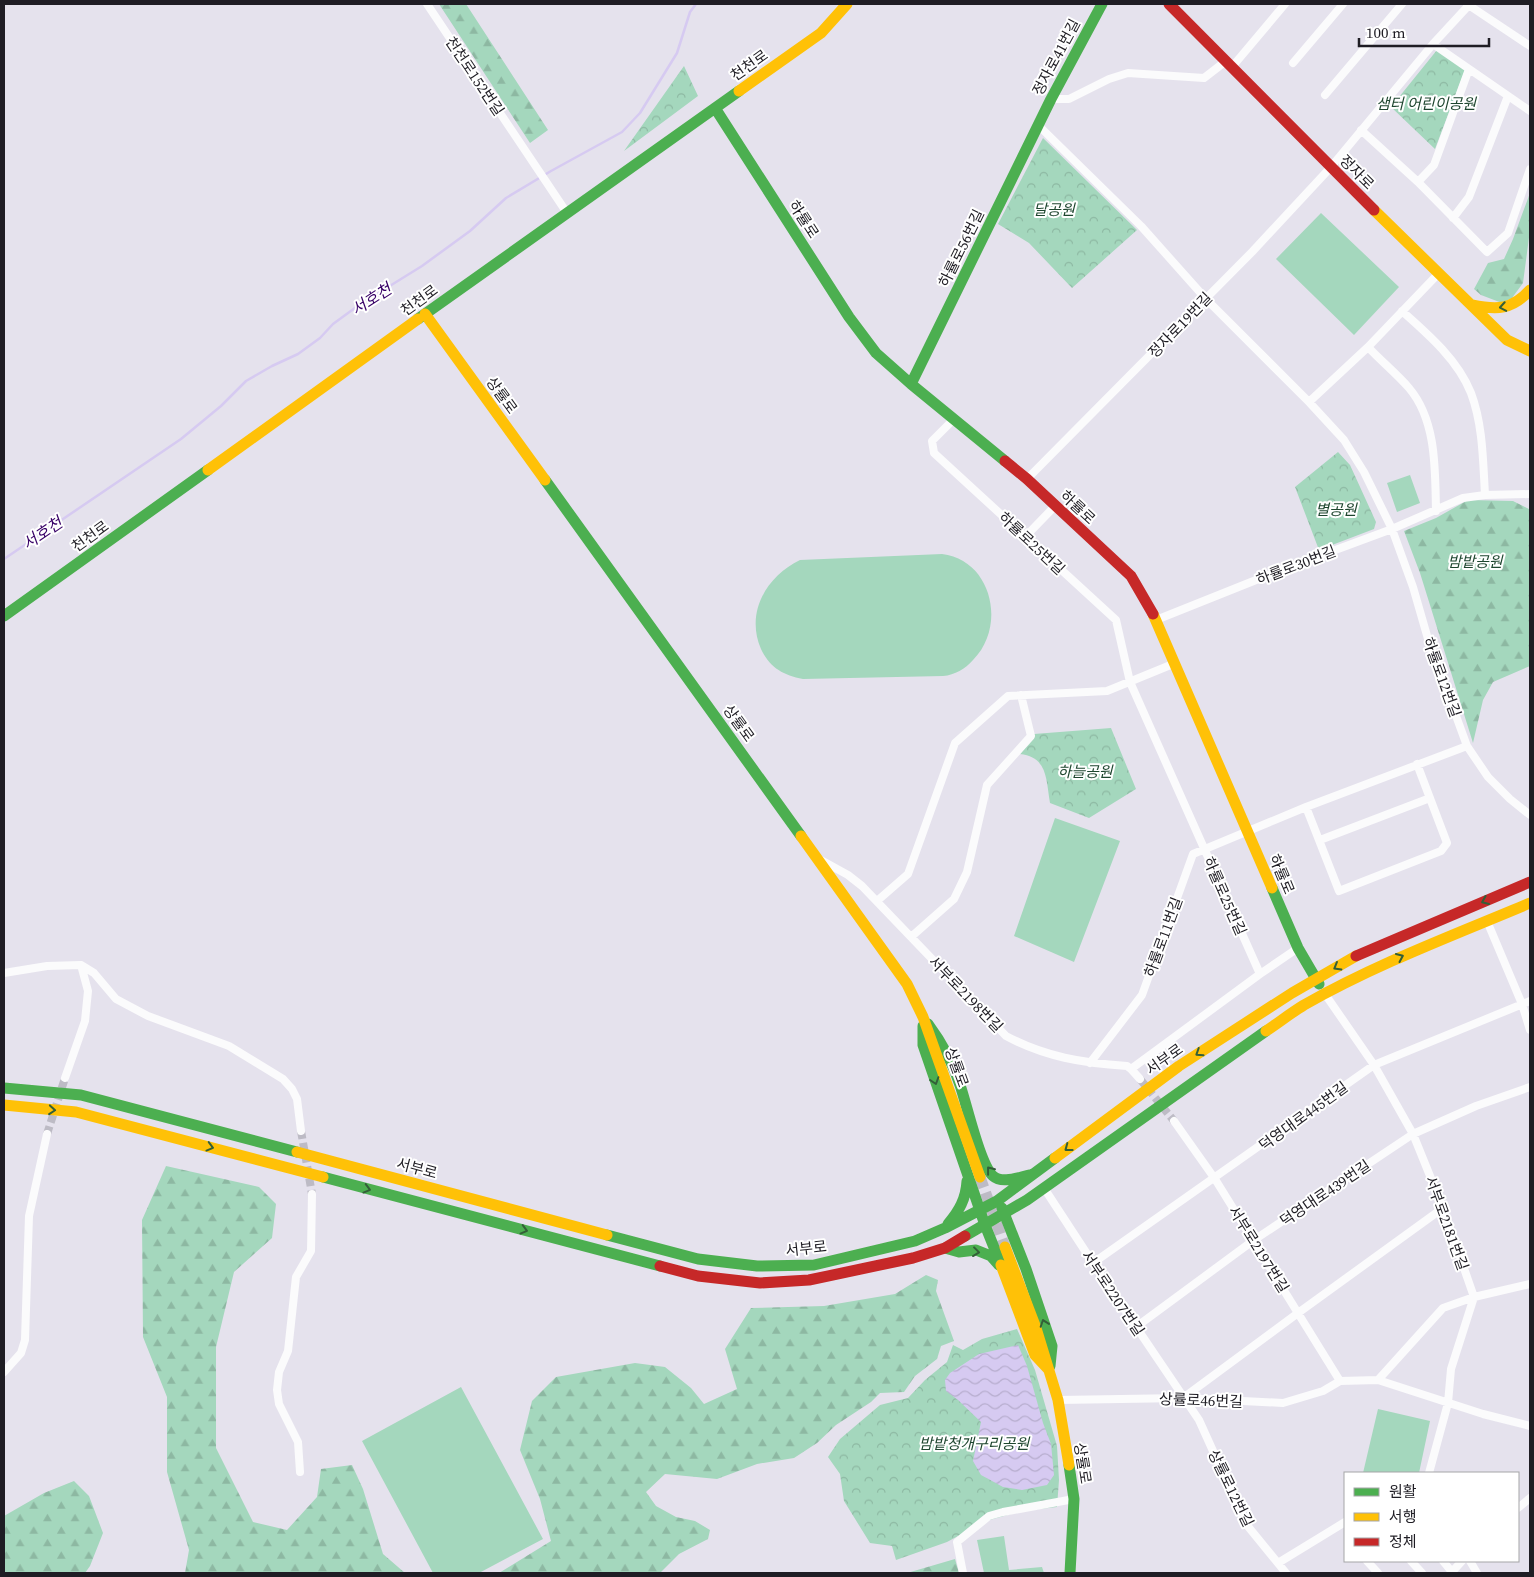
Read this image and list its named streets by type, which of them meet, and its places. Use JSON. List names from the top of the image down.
{
  "streets": {
    "street": [
      "정자로41번길",
      "천천로",
      "천천로152번길",
      "정자로",
      "하률로",
      "하률로56번길",
      "정자로19번길",
      "상률로",
      "하률로25번길",
      "하률로30번길",
      "하률로12번길",
      "하률로11번길",
      "서부로2198번길",
      "서부로",
      "덕영대로445번길",
      "덕영대로439번길",
      "서부로2181번길",
      "서부로2197번길",
      "서부로2207번길",
      "상률로46번길",
      "상률로12번길"
    ]
  },
  "crossings": [
    ["정자로41번길", "하률로56번길"],
    ["정자로41번길", "하률로12번길"],
    ["천천로", "천천로152번길"],
    ["천천로", "하률로"],
    ["천천로", "상률로"],
    ["정자로", "정자로19번길"],
    ["하률로", "하률로56번길"],
    ["하률로", "정자로19번길"],
    ["하률로", "하률로25번길"],
    ["하률로", "하률로30번길"],
    ["하률로", "하률로11번길"],
    ["하률로", "서부로"],
    ["하률로", "서부로2181번길"],
    ["하률로56번길", "하률로12번길"],
    ["정자로19번길", "하률로12번길"],
    ["상률로", "서부로2198번길"],
    ["상률로", "상률로46번길"],
    ["하률로25번길", "하률로11번길"],
    ["하률로30번길", "하률로12번길"],
    ["하률로11번길", "서부로2198번길"],
    ["서부로", "서부로2181번길"],
    ["서부로", "서부로2207번길"],
    ["덕영대로445번길", "서부로2181번길"],
    ["덕영대로445번길", "서부로2197번길"],
    ["덕영대로445번길", "서부로2207번길"],
    ["덕영대로439번길", "서부로2181번길"],
    ["덕영대로439번길", "서부로2197번길"],
    ["덕영대로439번길", "서부로2207번길"],
    ["서부로2197번길", "상률로46번길"],
    ["서부로2207번길", "상률로46번길"],
    ["서부로2207번길", "상률로12번길"],
    ["상률로46번길", "상률로12번길"]
  ],
  "water": ["서호천"],
  "parks": [
    "샘터 어린이공원",
    "달공원",
    "별공원",
    "밤밭공원",
    "하늘공원",
    "밤밭청개구리공원"
  ],
  "legend": ["원활", "서행", "정체"],
  "scale_bar": "100 m"
}
